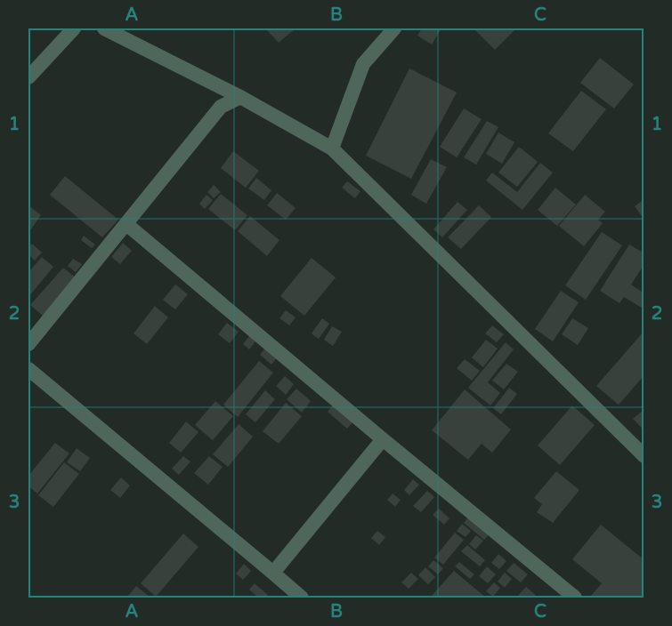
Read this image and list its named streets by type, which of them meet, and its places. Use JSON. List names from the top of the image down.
{
  "grid": {
    "columns": ["A", "B", "C"],
    "rows": ["1", "2", "3"]
  }
}
